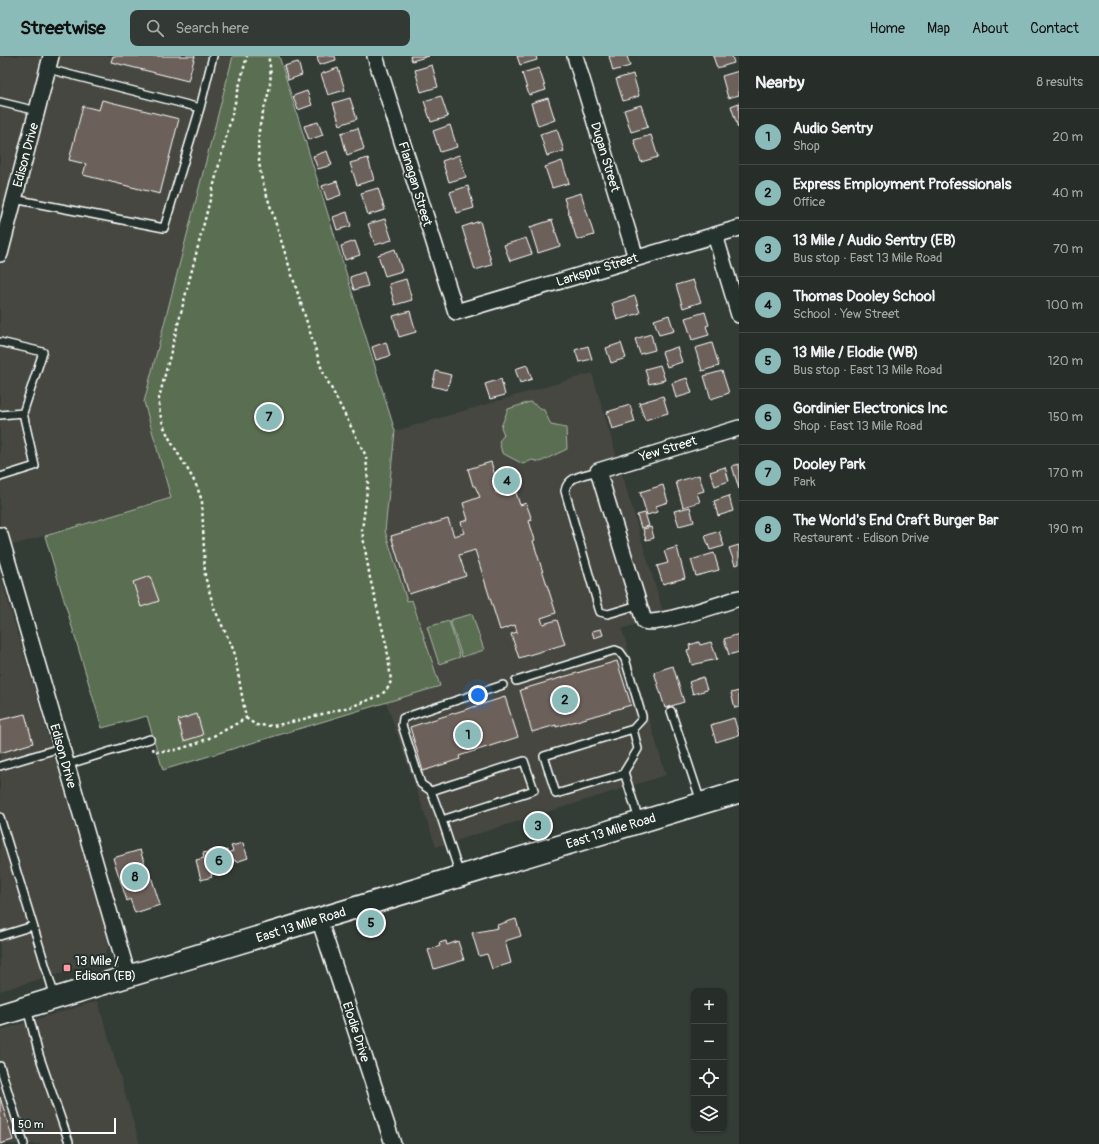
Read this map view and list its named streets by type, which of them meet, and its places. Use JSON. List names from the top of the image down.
{
  "streets": {
    "main road": ["East 13 Mile Road"],
    "street": [
      "Edison Drive",
      "Dugan Street",
      "Flanagan Street",
      "Larkspur Street",
      "Yew Street",
      "Elodie Drive"
    ]
  },
  "crossings": [
    ["Edison Drive", "East 13 Mile Road"],
    ["Dugan Street", "Larkspur Street"],
    ["Flanagan Street", "Larkspur Street"],
    ["East 13 Mile Road", "Elodie Drive"]
  ],
  "places": {
    "transit": ["13 Mile / Edison (EB)"]
  },
  "scale_bar": "50 m",
  "page": {
    "header": "Streetwise",
    "search": "Search here",
    "nav": [
      "Home",
      "Map",
      "About",
      "Contact"
    ],
    "heading": ["Nearby", "8 results"],
    "list": [
      {
        "mark": "1",
        "name": "Audio Sentry",
        "note": "Shop",
        "value": "20 m"
      },
      {
        "mark": "2",
        "name": "Express Employment Professionals",
        "note": "Office",
        "value": "40 m"
      },
      {
        "mark": "3",
        "name": "13 Mile / Audio Sentry (EB)",
        "note": "Bus stop · East 13 Mile Road",
        "value": "70 m"
      },
      {
        "mark": "4",
        "name": "Thomas Dooley School",
        "note": "School · Yew Street",
        "value": "100 m"
      },
      {
        "mark": "5",
        "name": "13 Mile / Elodie (WB)",
        "note": "Bus stop · East 13 Mile Road",
        "value": "120 m"
      },
      {
        "mark": "6",
        "name": "Gordinier Electronics Inc",
        "note": "Shop · East 13 Mile Road",
        "value": "150 m"
      },
      {
        "mark": "7",
        "name": "Dooley Park",
        "note": "Park",
        "value": "170 m"
      },
      {
        "mark": "8",
        "name": "The World's End Craft Burger Bar",
        "note": "Restaurant · Edison Drive",
        "value": "190 m"
      }
    ],
    "pins": [
      "7",
      "4",
      "2",
      "1",
      "3",
      "6",
      "8",
      "5"
    ],
    "map_buttons": ["+", "−"],
    "scale": "50 m"
  }
}
